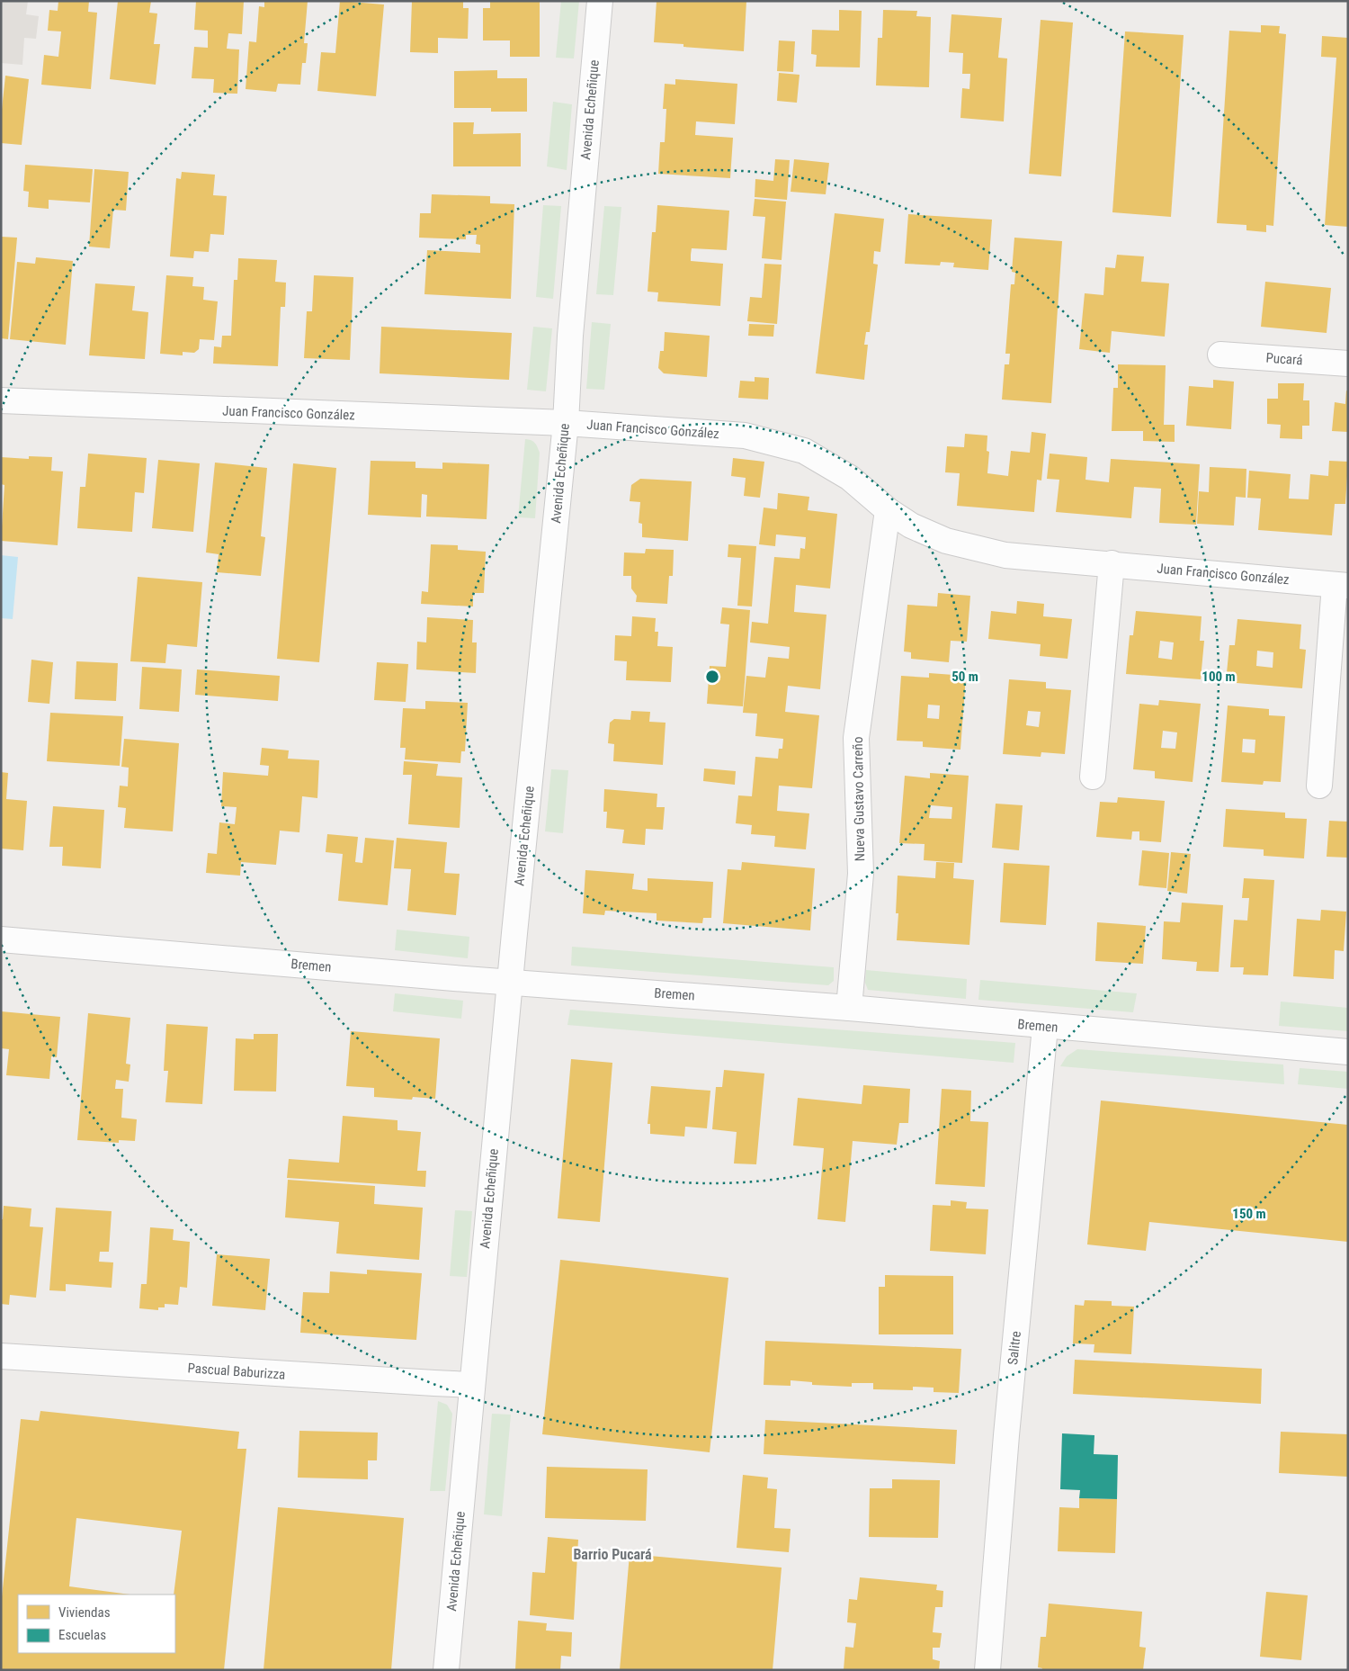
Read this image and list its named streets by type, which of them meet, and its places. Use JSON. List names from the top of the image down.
{
  "streets": {
    "street": [
      "Avenida Echeñique",
      "Pucará",
      "Juan Francisco González",
      "Nueva Gustavo Carreño",
      "Bremen",
      "Salitre",
      "Pascual Baburizza"
    ]
  },
  "crossings": [
    ["Avenida Echeñique", "Juan Francisco González"],
    ["Avenida Echeñique", "Bremen"],
    ["Avenida Echeñique", "Pascual Baburizza"],
    ["Juan Francisco González", "Nueva Gustavo Carreño"],
    ["Nueva Gustavo Carreño", "Bremen"],
    ["Bremen", "Salitre"]
  ],
  "districts": ["Barrio Pucará"],
  "legend": ["Viviendas", "Escuelas"],
  "rings": ["50 m", "100 m", "150 m"]
}
